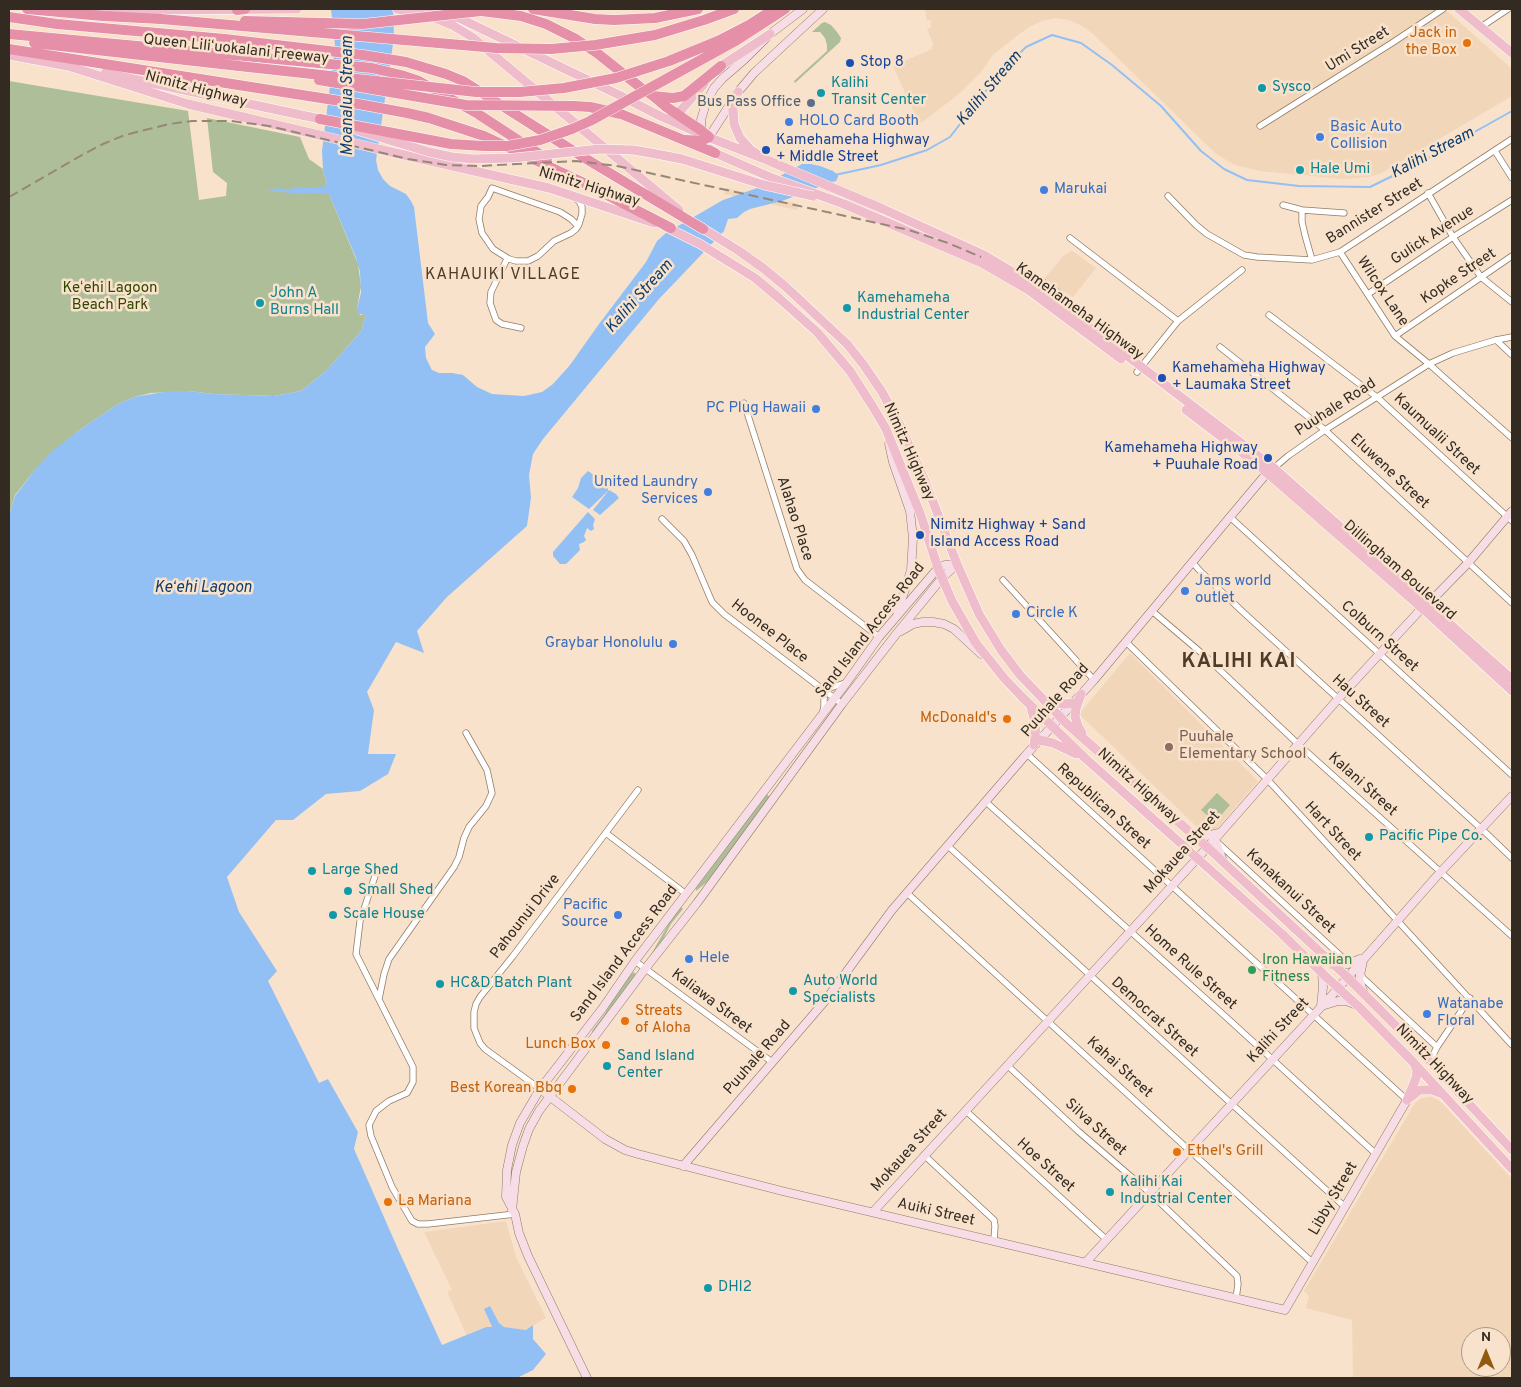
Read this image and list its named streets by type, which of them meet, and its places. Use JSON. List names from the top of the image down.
{
  "streets": {
    "highway": ["Queen Liliʻuokalani Freeway"],
    "main road": ["Nimitz Highway", "Kamehameha Highway", "Dillingham Boulevard"],
    "street": [
      "Umi Street",
      "Bannister Street",
      "Gulick Avenue",
      "Kopke Street",
      "Wilcox Lane",
      "Puuhale Road",
      "Kaumualii Street",
      "Eluwene Street",
      "Alahao Place",
      "Sand Island Access Road",
      "Hoonee Place",
      "Colburn Street",
      "Hau Street",
      "Kalani Street",
      "Republican Street",
      "Hart Street",
      "Mokauea Street",
      "Kanakanui Street",
      "Pahounui Drive",
      "Home Rule Street",
      "Kaliawa Street",
      "Democrat Street",
      "Kalihi Street",
      "Kahai Street",
      "Silva Street",
      "Hoe Street",
      "Libby Street",
      "Auiki Street"
    ]
  },
  "crossings": [
    ["Nimitz Highway", "Puuhale Road"],
    ["Nimitz Highway", "Sand Island Access Road"],
    ["Nimitz Highway", "Mokauea Street"],
    ["Nimitz Highway", "Kalihi Street"],
    ["Bannister Street", "Wilcox Lane"],
    ["Gulick Avenue", "Wilcox Lane"],
    ["Kopke Street", "Wilcox Lane"],
    ["Wilcox Lane", "Puuhale Road"],
    ["Kamehameha Highway", "Puuhale Road"],
    ["Kamehameha Highway", "Dillingham Boulevard"],
    ["Puuhale Road", "Kaumualii Street"],
    ["Puuhale Road", "Eluwene Street"],
    ["Puuhale Road", "Dillingham Boulevard"],
    ["Puuhale Road", "Colburn Street"],
    ["Puuhale Road", "Hau Street"],
    ["Puuhale Road", "Kalani Street"],
    ["Puuhale Road", "Republican Street"],
    ["Puuhale Road", "Hart Street"],
    ["Puuhale Road", "Home Rule Street"],
    ["Puuhale Road", "Kaliawa Street"],
    ["Puuhale Road", "Democrat Street"],
    ["Puuhale Road", "Kahai Street"],
    ["Puuhale Road", "Auiki Street"],
    ["Kaumualii Street", "Mokauea Street"],
    ["Eluwene Street", "Mokauea Street"],
    ["Alahao Place", "Sand Island Access Road"],
    ["Dillingham Boulevard", "Mokauea Street"],
    ["Sand Island Access Road", "Hoonee Place"],
    ["Sand Island Access Road", "Pahounui Drive"],
    ["Sand Island Access Road", "Kaliawa Street"],
    ["Sand Island Access Road", "Auiki Street"],
    ["Colburn Street", "Mokauea Street"],
    ["Hau Street", "Mokauea Street"],
    ["Hau Street", "Kalihi Street"],
    ["Kalani Street", "Mokauea Street"],
    ["Kalani Street", "Kalihi Street"],
    ["Republican Street", "Mokauea Street"],
    ["Republican Street", "Kalihi Street"],
    ["Republican Street", "Libby Street"],
    ["Hart Street", "Mokauea Street"],
    ["Hart Street", "Kalihi Street"],
    ["Mokauea Street", "Kanakanui Street"],
    ["Mokauea Street", "Home Rule Street"],
    ["Mokauea Street", "Democrat Street"],
    ["Mokauea Street", "Kahai Street"],
    ["Mokauea Street", "Silva Street"],
    ["Mokauea Street", "Hoe Street"],
    ["Mokauea Street", "Auiki Street"],
    ["Pahounui Drive", "Auiki Street"],
    ["Home Rule Street", "Kalihi Street"],
    ["Home Rule Street", "Libby Street"],
    ["Democrat Street", "Kalihi Street"],
    ["Democrat Street", "Libby Street"],
    ["Kalihi Street", "Kahai Street"],
    ["Kalihi Street", "Silva Street"],
    ["Kalihi Street", "Hoe Street"],
    ["Kalihi Street", "Auiki Street"],
    ["Kahai Street", "Libby Street"],
    ["Silva Street", "Auiki Street"],
    ["Libby Street", "Auiki Street"]
  ],
  "districts": ["KAHAUIKI VILLAGE", "KALIHI KAI"],
  "water": ["Kalihi Stream", "Moanalua Stream", "Keʻehi Lagoon"],
  "parks": ["Keʻehi Lagoon Beach Park"],
  "places": [
    "Jack in the Box",
    "Stop 8",
    "Sysco",
    "Kalihi Transit Center",
    "Bus Pass Office",
    "HOLO Card Booth",
    "Basic Auto Collision",
    "Kamehameha Highway + Middle Street",
    "Hale Umi",
    "Marukai",
    "John A Burns Hall",
    "Kamehameha Industrial Center",
    "Kamehameha Highway + Laumaka Street",
    "PC Plug Hawaii",
    "Kamehameha Highway + Puuhale Road",
    "United Laundry Services",
    "Nimitz Highway + Sand Island Access Road",
    "Jams world outlet",
    "Circle K",
    "Graybar Honolulu",
    "McDonald's",
    "Puuhale Elementary School",
    "Pacific Pipe Co.",
    "Large Shed",
    "Small Shed",
    "Scale House",
    "Pacific Source",
    "Hele",
    "Iron Hawaiian Fitness",
    "HC&D Batch Plant",
    "Auto World Specialists",
    "Watanabe Floral",
    "Streats of Aloha",
    "Lunch Box",
    "Sand Island Center",
    "Best Korean Bbq",
    "Ethel's Grill",
    "Kalihi Kai Industrial Center",
    "La Mariana",
    "DHI2"
  ],
  "north": "top"
}
